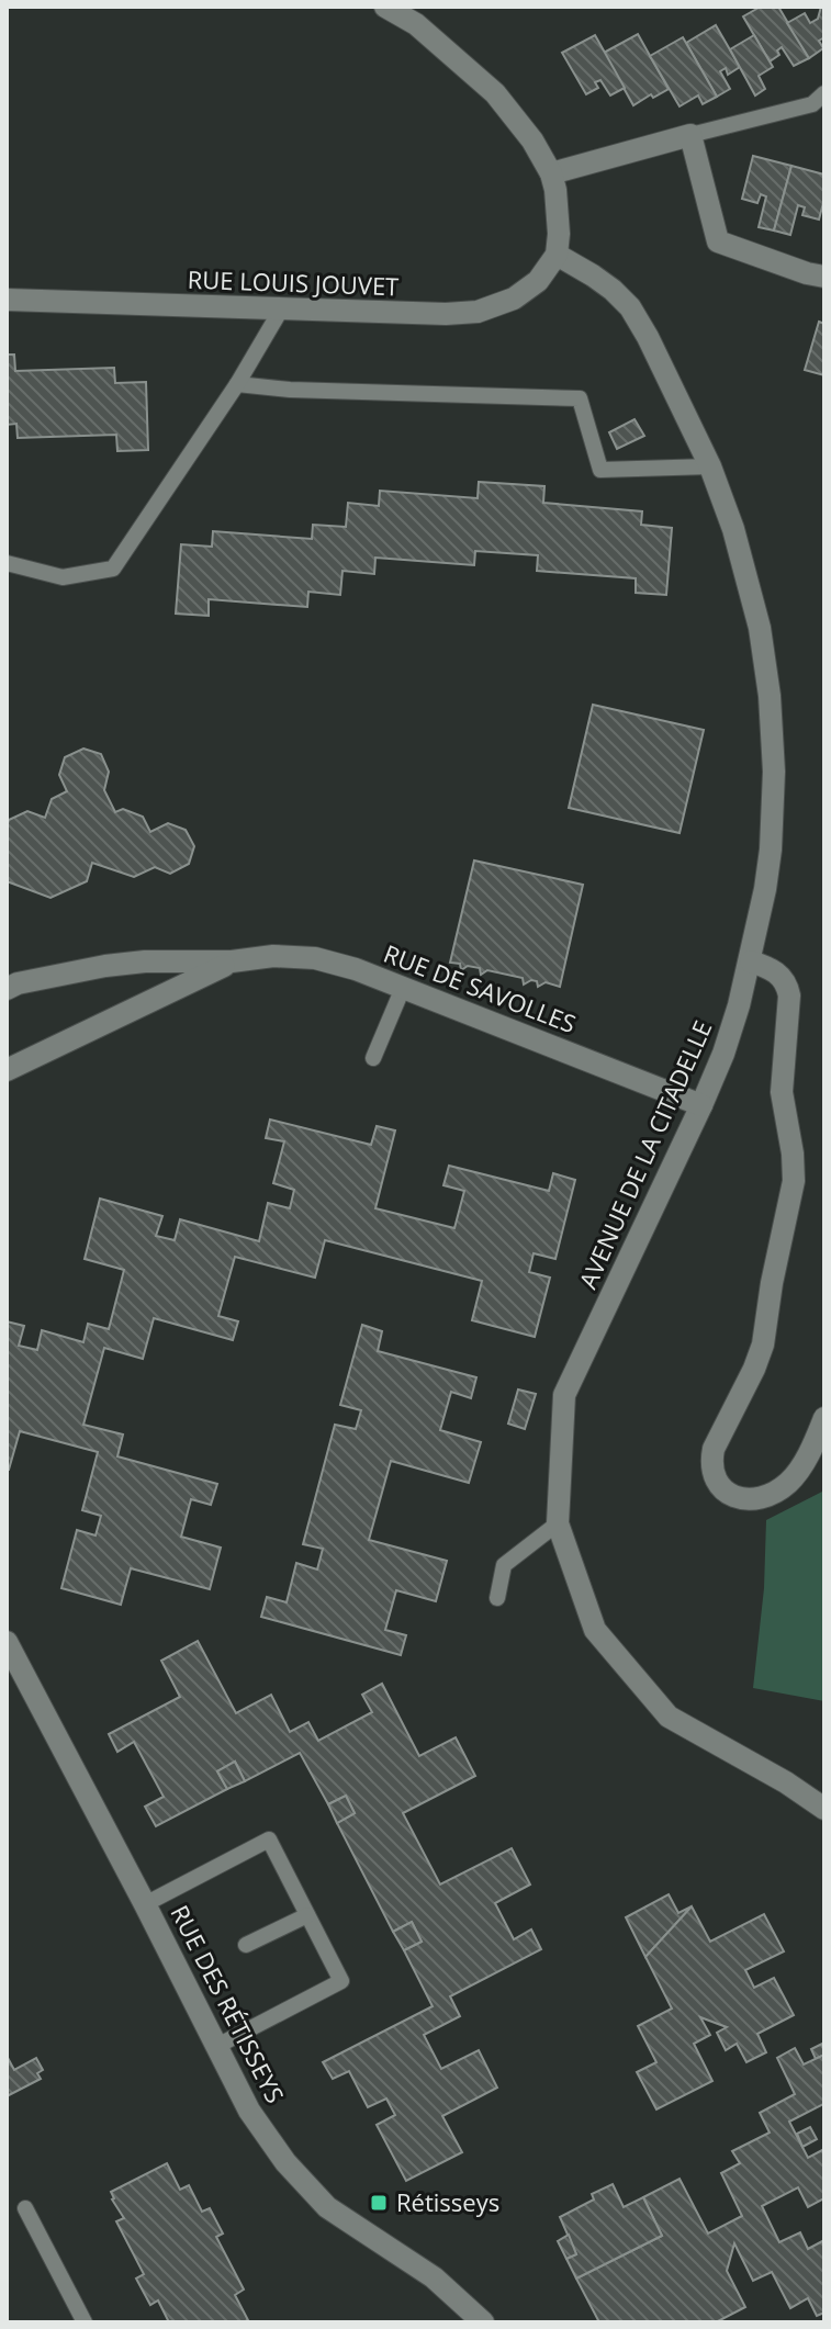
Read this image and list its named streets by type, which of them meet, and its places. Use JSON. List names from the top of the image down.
{
  "streets": {
    "street": [
      "RUE LOUIS JOUVET",
      "RUE DE SAVOLLES",
      "AVENUE DE LA CITADELLE",
      "RUE DES RÉTISSEYS"
    ]
  },
  "crossings": [
    ["RUE LOUIS JOUVET", "AVENUE DE LA CITADELLE"],
    ["RUE DE SAVOLLES", "AVENUE DE LA CITADELLE"]
  ],
  "places": {
    "transit": ["Rétisseys"]
  }
}
